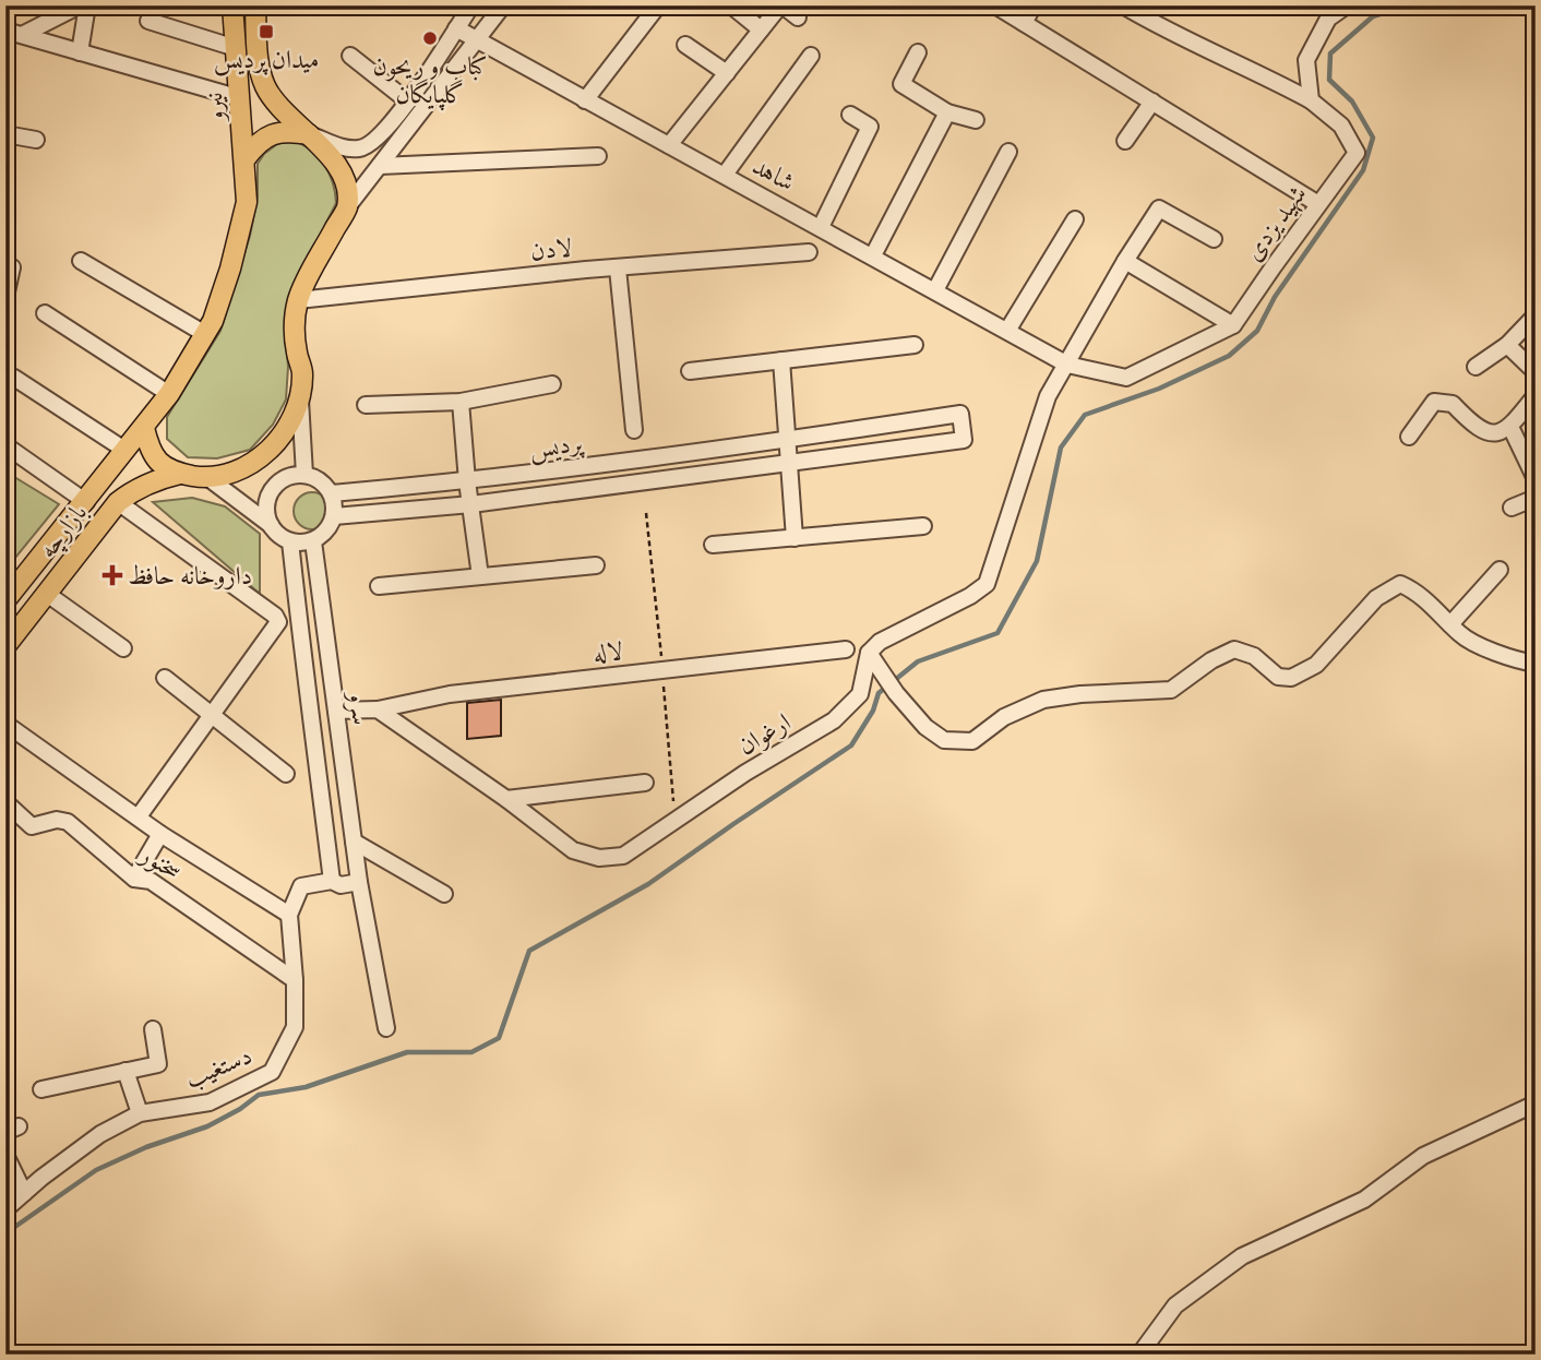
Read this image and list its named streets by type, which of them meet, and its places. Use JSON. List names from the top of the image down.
{
  "streets": {
    "main road": ["نیرو", "بازارچه"],
    "street": [
      "شاهد",
      "شهید یزدی",
      "لادن",
      "پردیس",
      "لاله",
      "سرو",
      "ارغوان",
      "سخنور",
      "دستغیب"
    ]
  },
  "crossings": [
    ["شاهد", "شهید یزدی"],
    ["پردیس", "سرو"],
    ["لاله", "ارغوان"],
    ["سخنور", "دستغیب"]
  ],
  "places": {
    "transit": ["میدان پردیس"],
    "other": ["کباب و ریحون گلپایگان"],
    "health": ["داروخانه حافظ"]
  }
}
